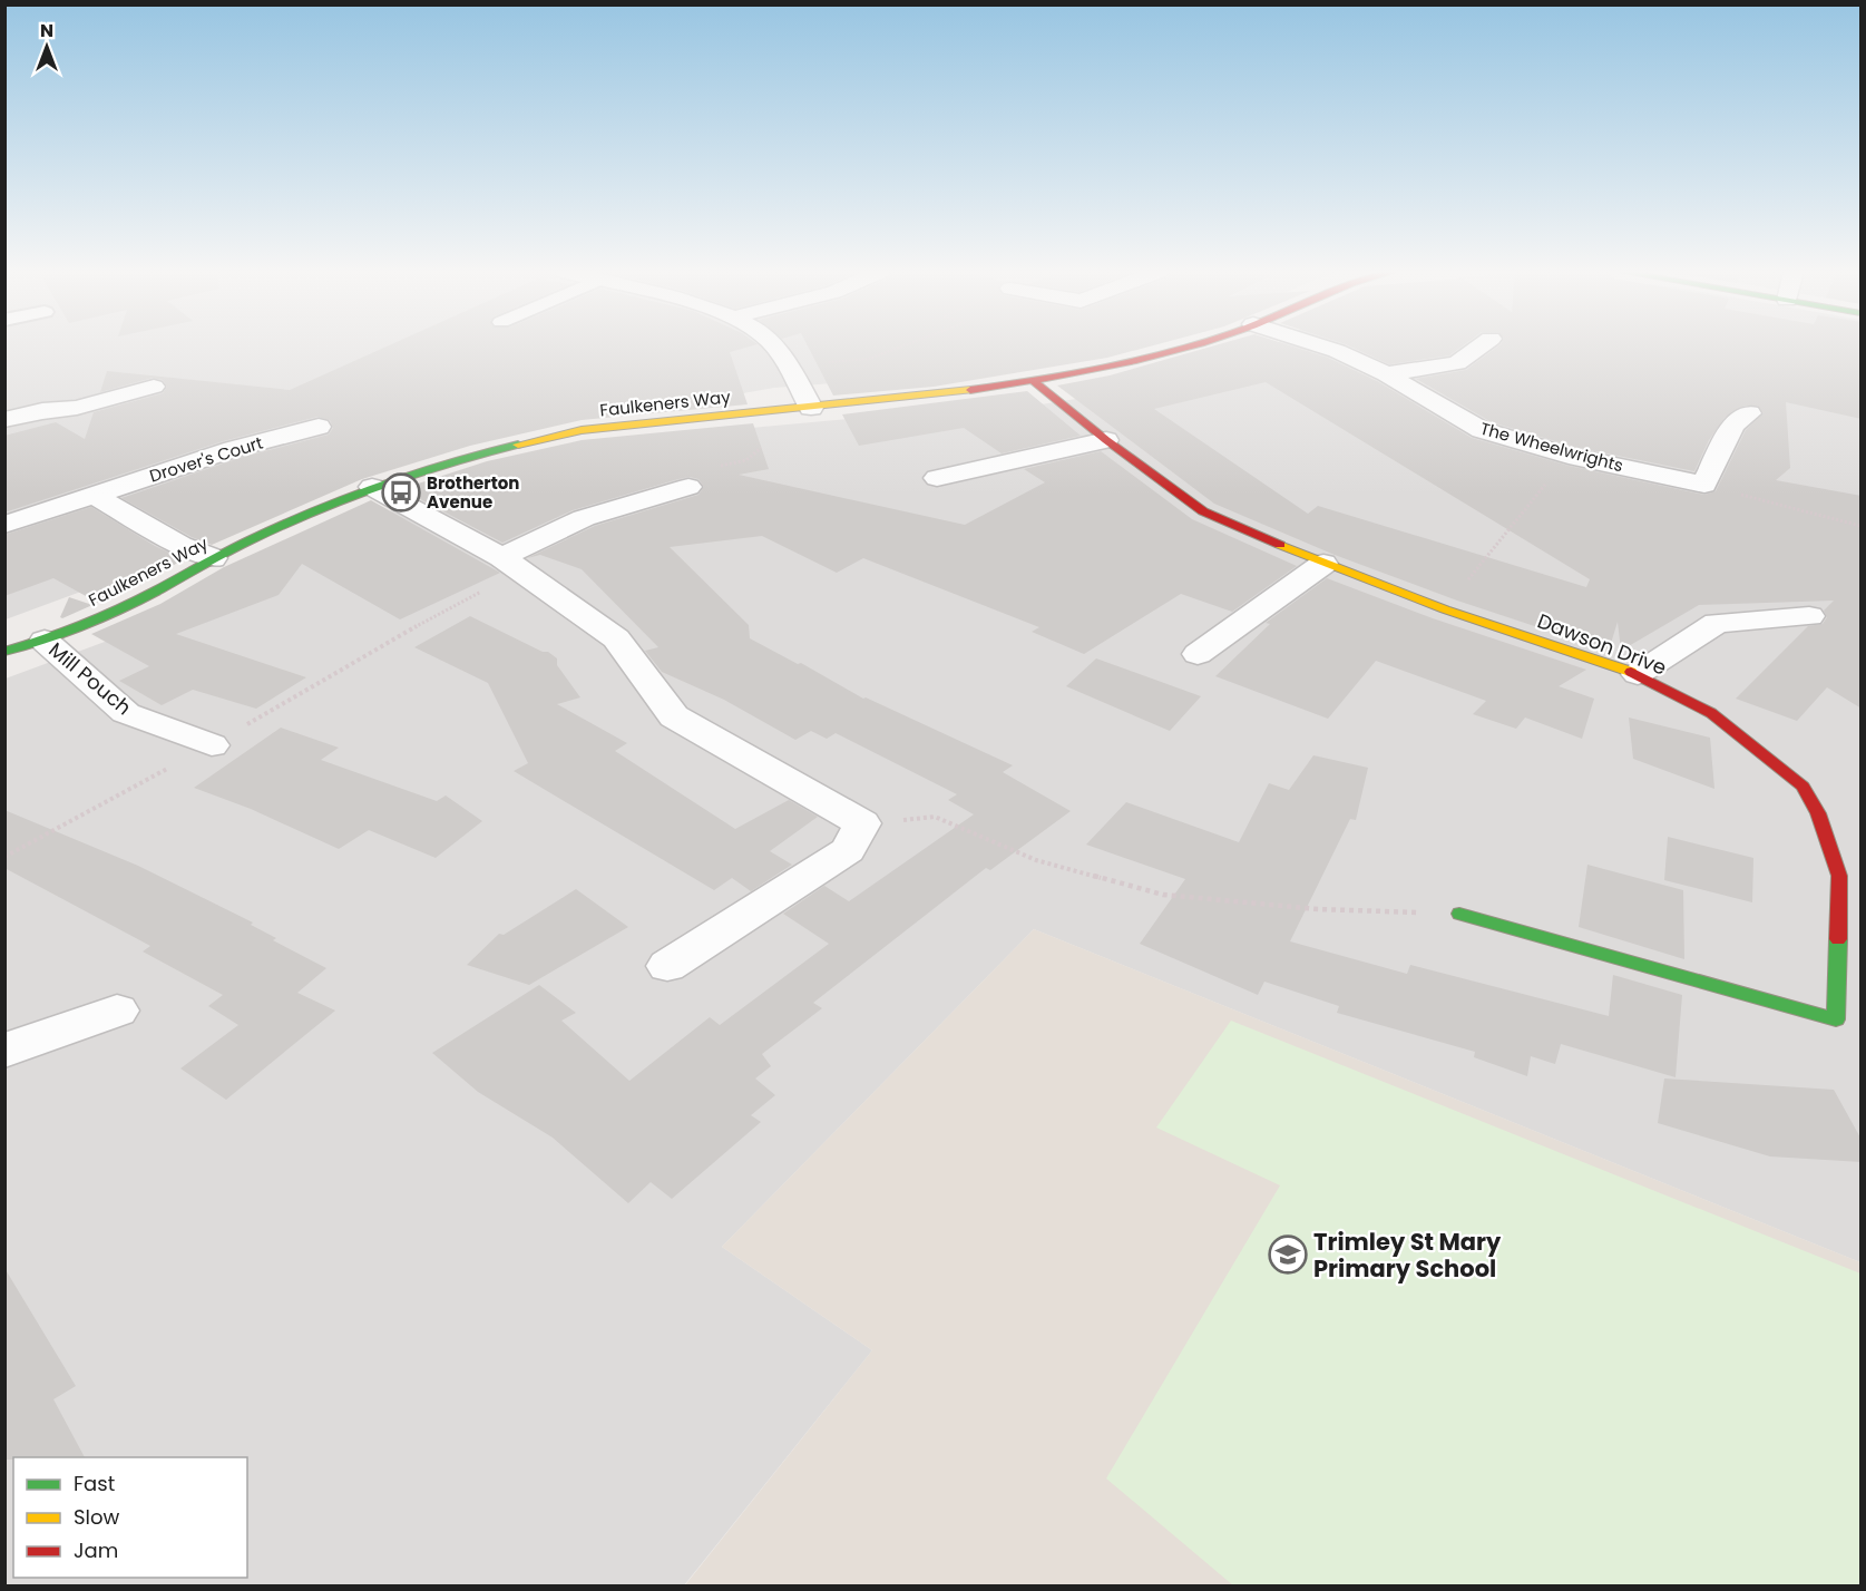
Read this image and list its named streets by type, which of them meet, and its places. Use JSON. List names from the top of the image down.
{
  "streets": {
    "street": [
      "Faulkeners Way",
      "The Wheelwrights",
      "Drover's Court",
      "Dawson Drive",
      "Mill Pouch"
    ]
  },
  "crossings": [
    ["Faulkeners Way", "Dawson Drive"],
    ["Faulkeners Way", "Mill Pouch"]
  ],
  "places": {
    "bus stop": ["Brotherton Avenue"],
    "school or university": ["Trimley St Mary Primary School"]
  },
  "legend": ["Fast", "Slow", "Jam"],
  "north": "top"
}
